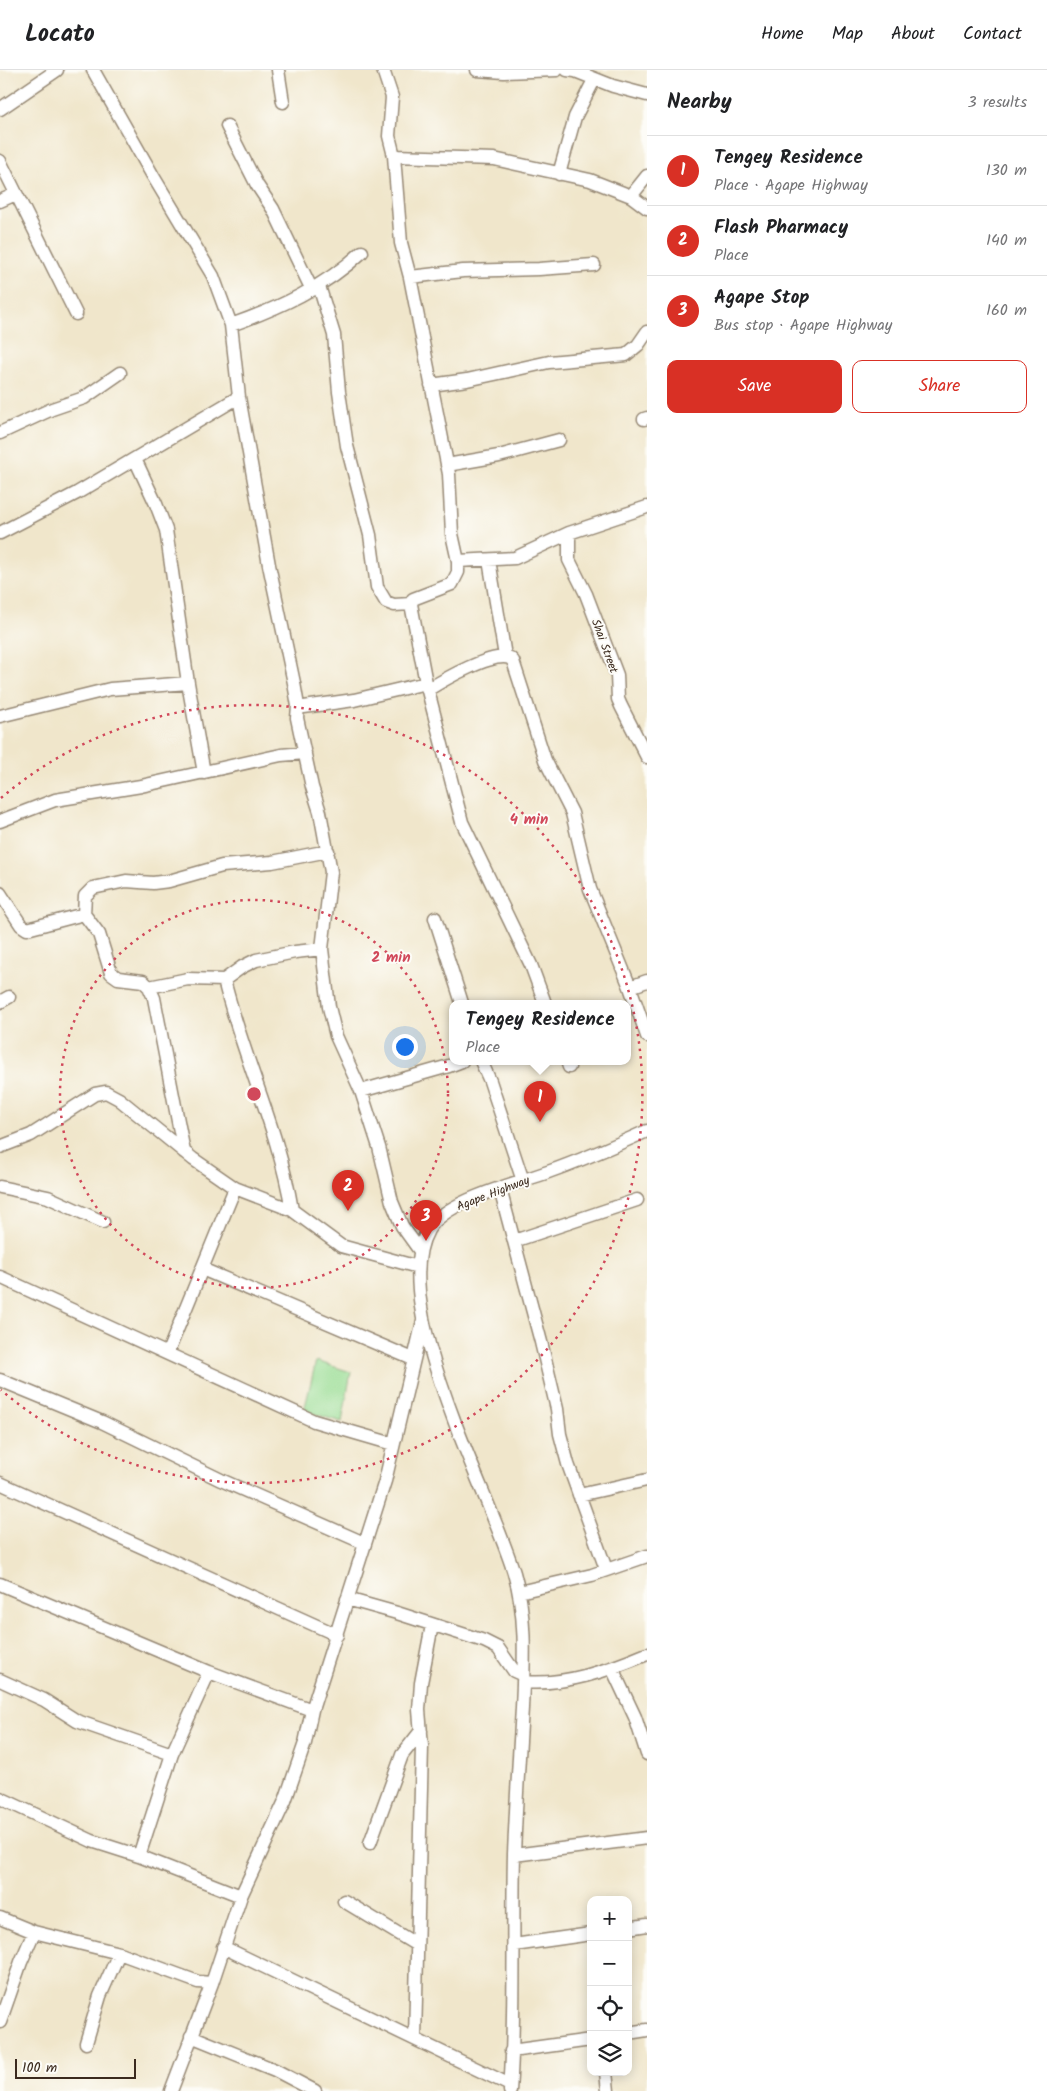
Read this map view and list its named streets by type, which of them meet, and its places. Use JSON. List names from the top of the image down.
{
  "streets": {
    "street": ["Shai Street", "Agape Highway"]
  },
  "scale_bar": "100 m",
  "page": {
    "header": "Locato",
    "nav": [
      "Home",
      "Map",
      "About",
      "Contact"
    ],
    "heading": ["Nearby", "3 results"],
    "list": [
      {
        "mark": "1",
        "name": "Tengey Residence",
        "note": "Place · Agape Highway",
        "value": "130 m"
      },
      {
        "mark": "2",
        "name": "Flash Pharmacy",
        "note": "Place",
        "value": "140 m"
      },
      {
        "mark": "3",
        "name": "Agape Stop",
        "note": "Bus stop · Agape Highway",
        "value": "160 m"
      }
    ],
    "buttons": ["Save", "Share"],
    "popup": ["Tengey Residence", "Place"],
    "pins": ["1", "2", "3"],
    "map_buttons": ["+", "−"],
    "scale": "100 m"
  },
  "rings": ["4 min", "2 min"]
}
